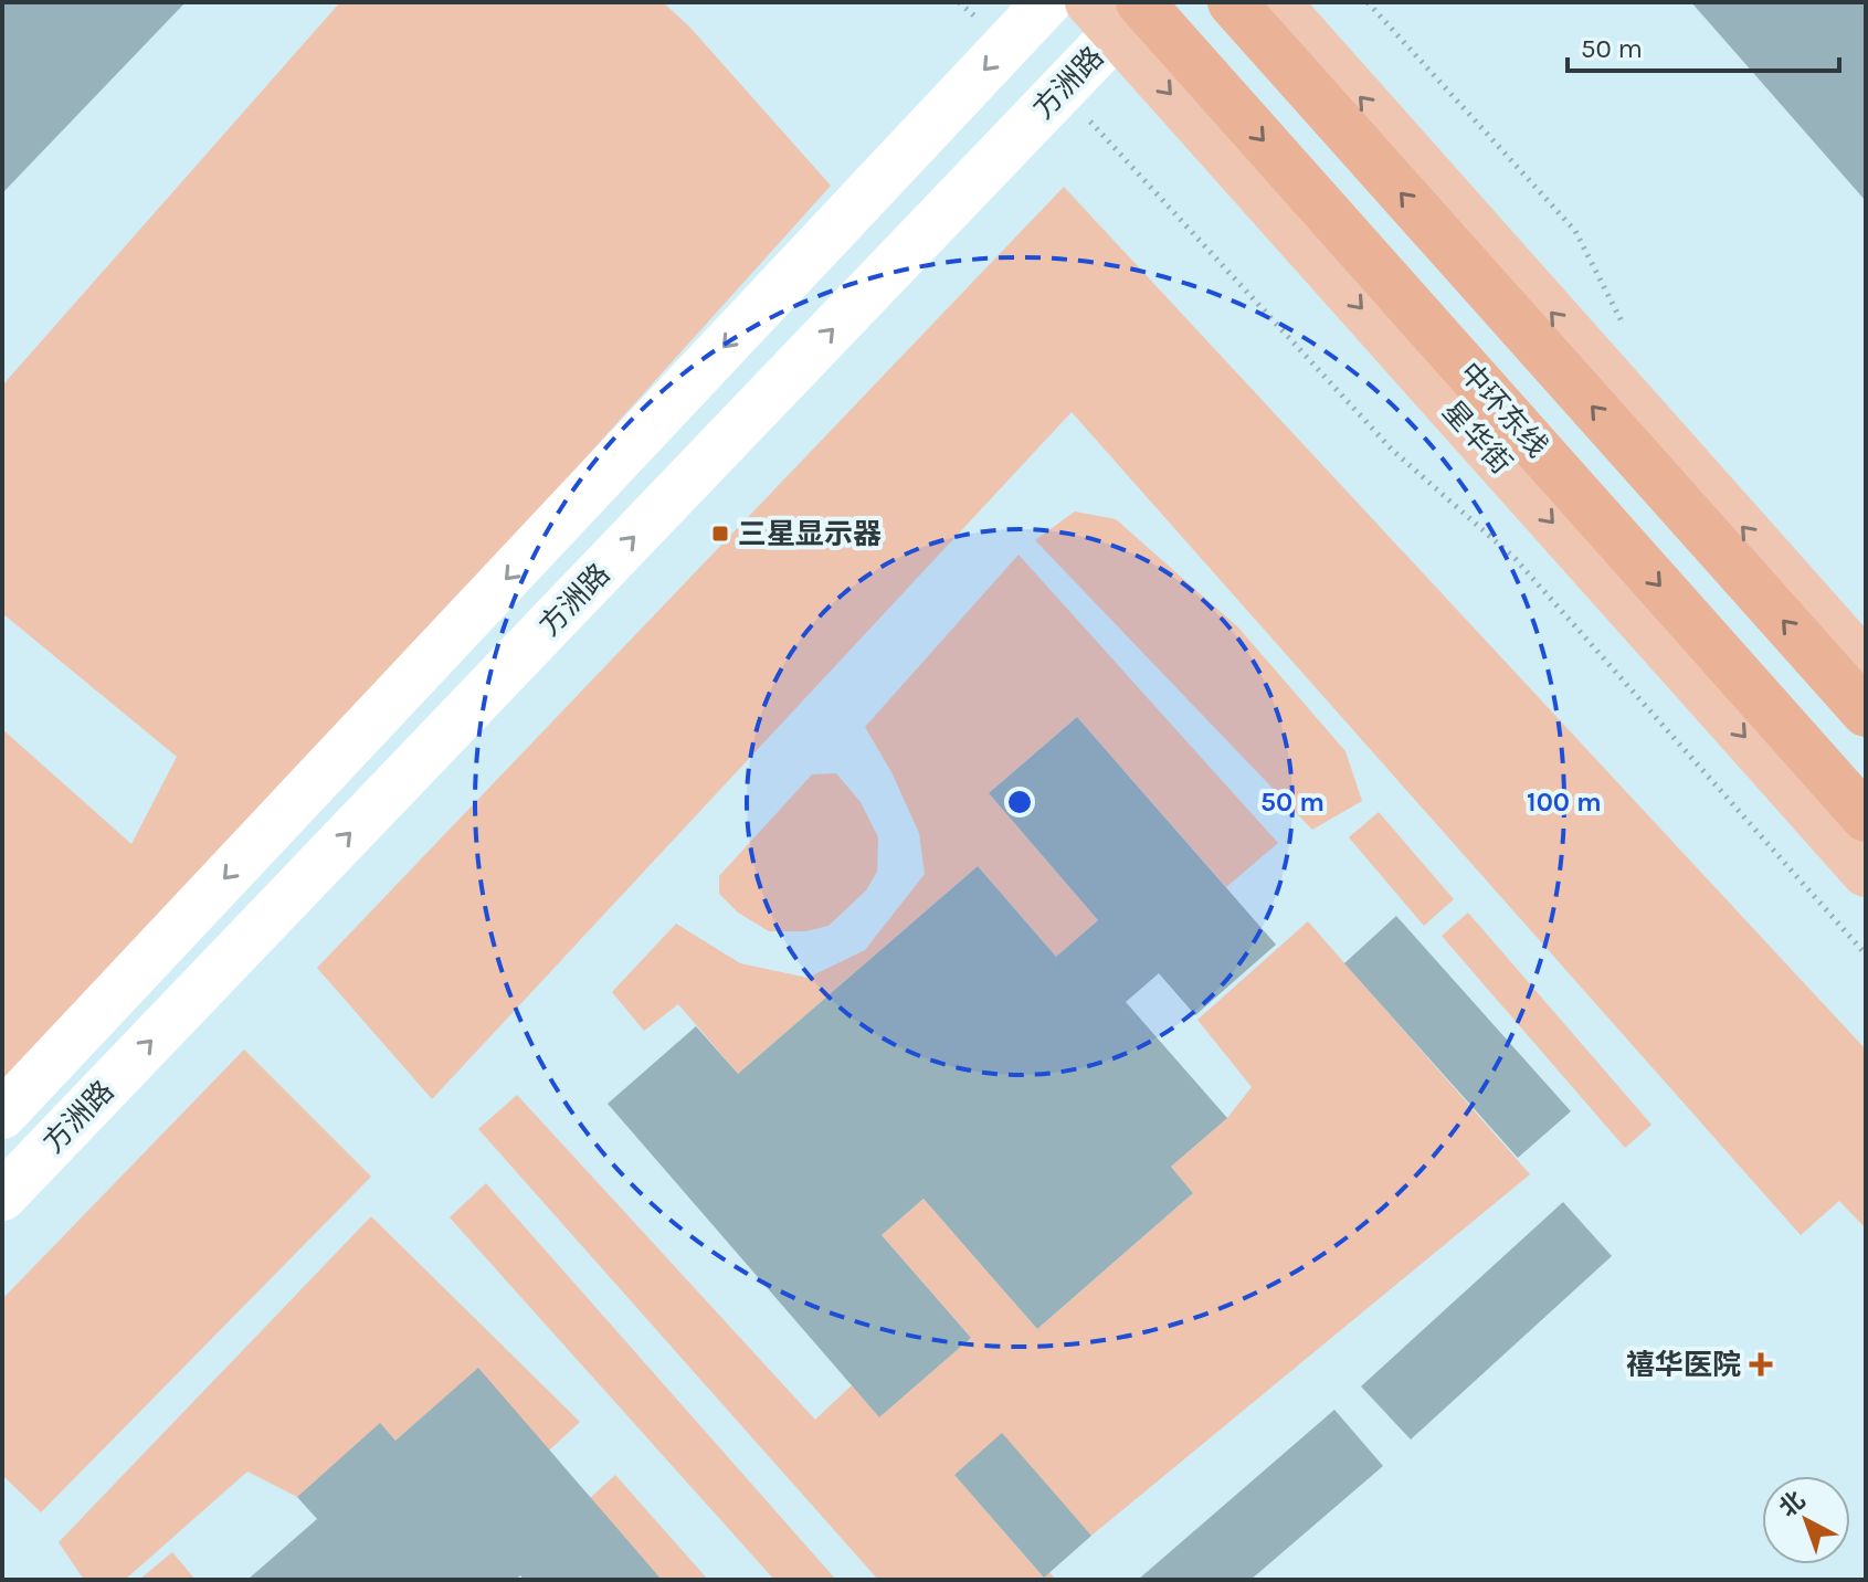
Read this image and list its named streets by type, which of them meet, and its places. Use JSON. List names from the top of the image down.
{
  "streets": {
    "highway": ["中环东线"],
    "main road": ["方洲路", "星华街"]
  },
  "crossings": [
    ["方洲路", "中环东线"],
    ["方洲路", "星华街"],
    ["中环东线", "星华街"]
  ],
  "places": {
    "transit": ["三星显示器"],
    "health": ["禧华医院"]
  },
  "scale_bar": "50 m",
  "north": "top left",
  "rings": ["50 m", "100 m"]
}
